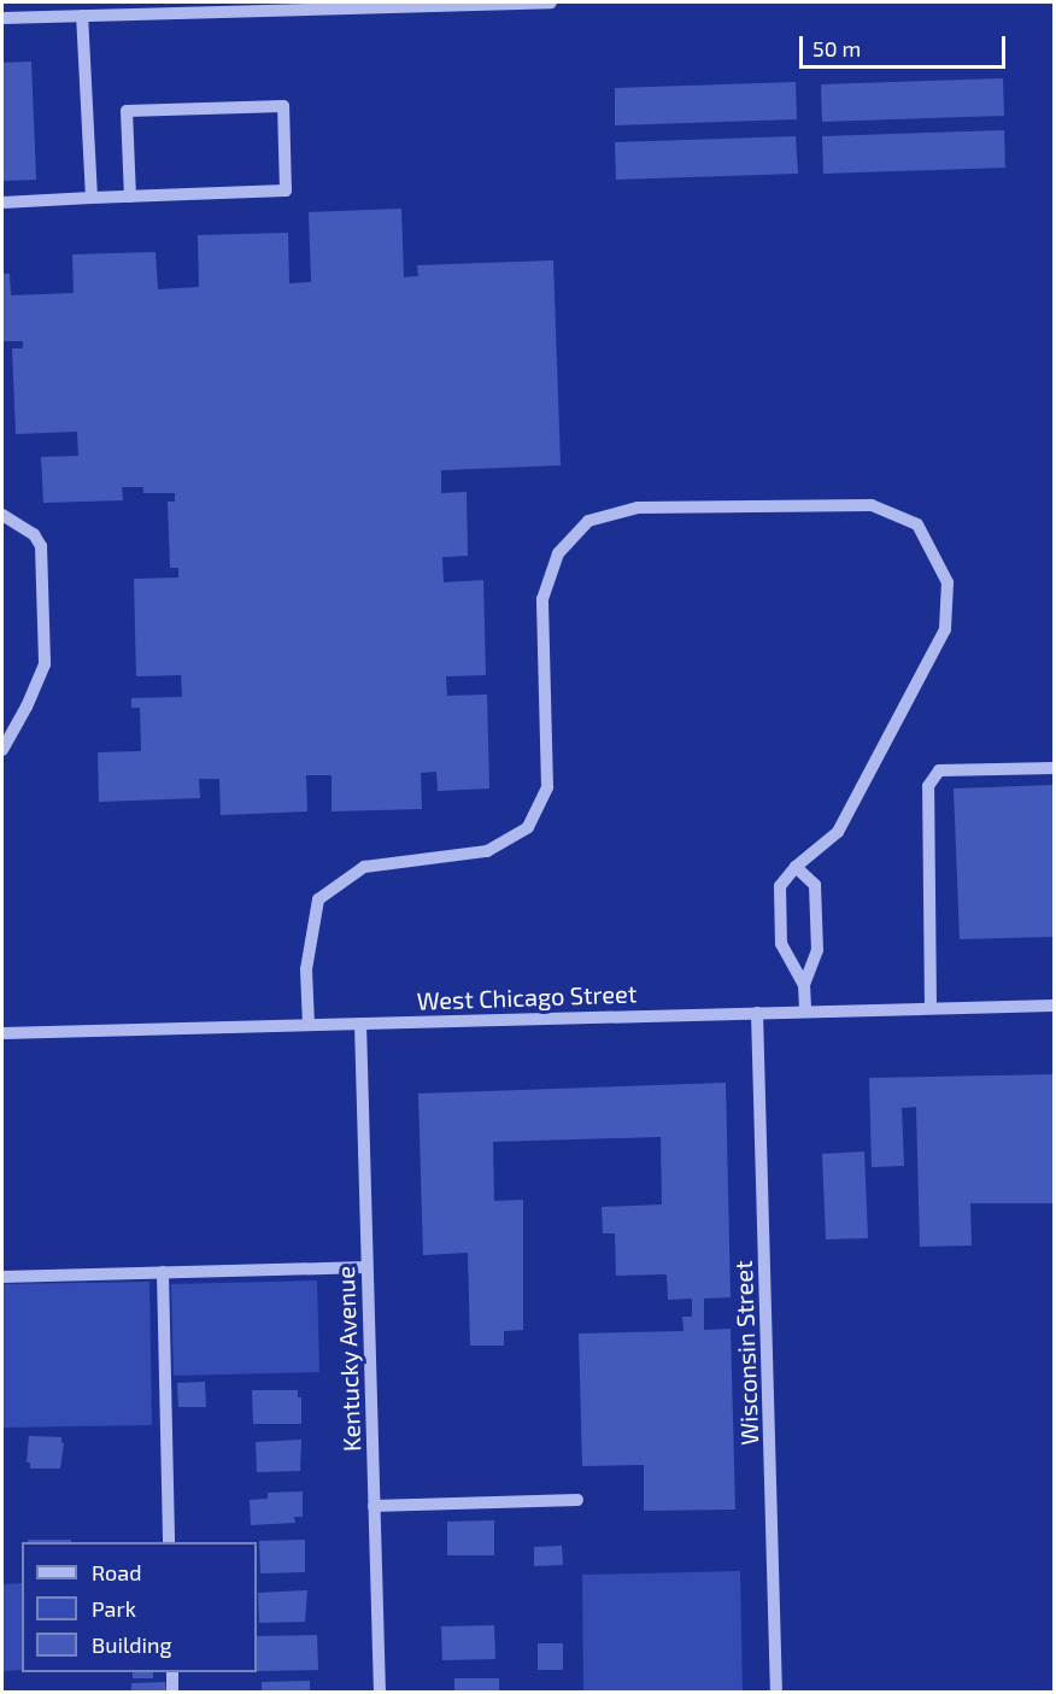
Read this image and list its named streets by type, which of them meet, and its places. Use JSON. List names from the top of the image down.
{
  "streets": {
    "street": ["West Chicago Street", "Wisconsin Street", "Kentucky Avenue"]
  },
  "crossings": [
    ["West Chicago Street", "Wisconsin Street"],
    ["West Chicago Street", "Kentucky Avenue"]
  ],
  "legend": ["Road", "Park", "Building"],
  "scale_bar": "50 m"
}
